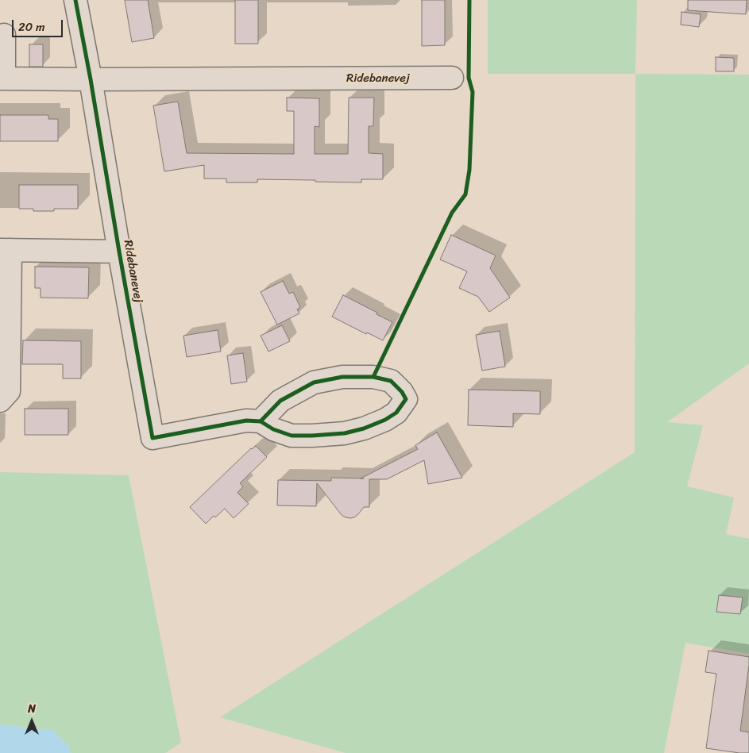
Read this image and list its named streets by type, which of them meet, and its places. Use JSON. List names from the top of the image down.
{
  "streets": {
    "street": ["Ridebanevej"]
  },
  "scale_bar": "20 m",
  "north": "top"
}
